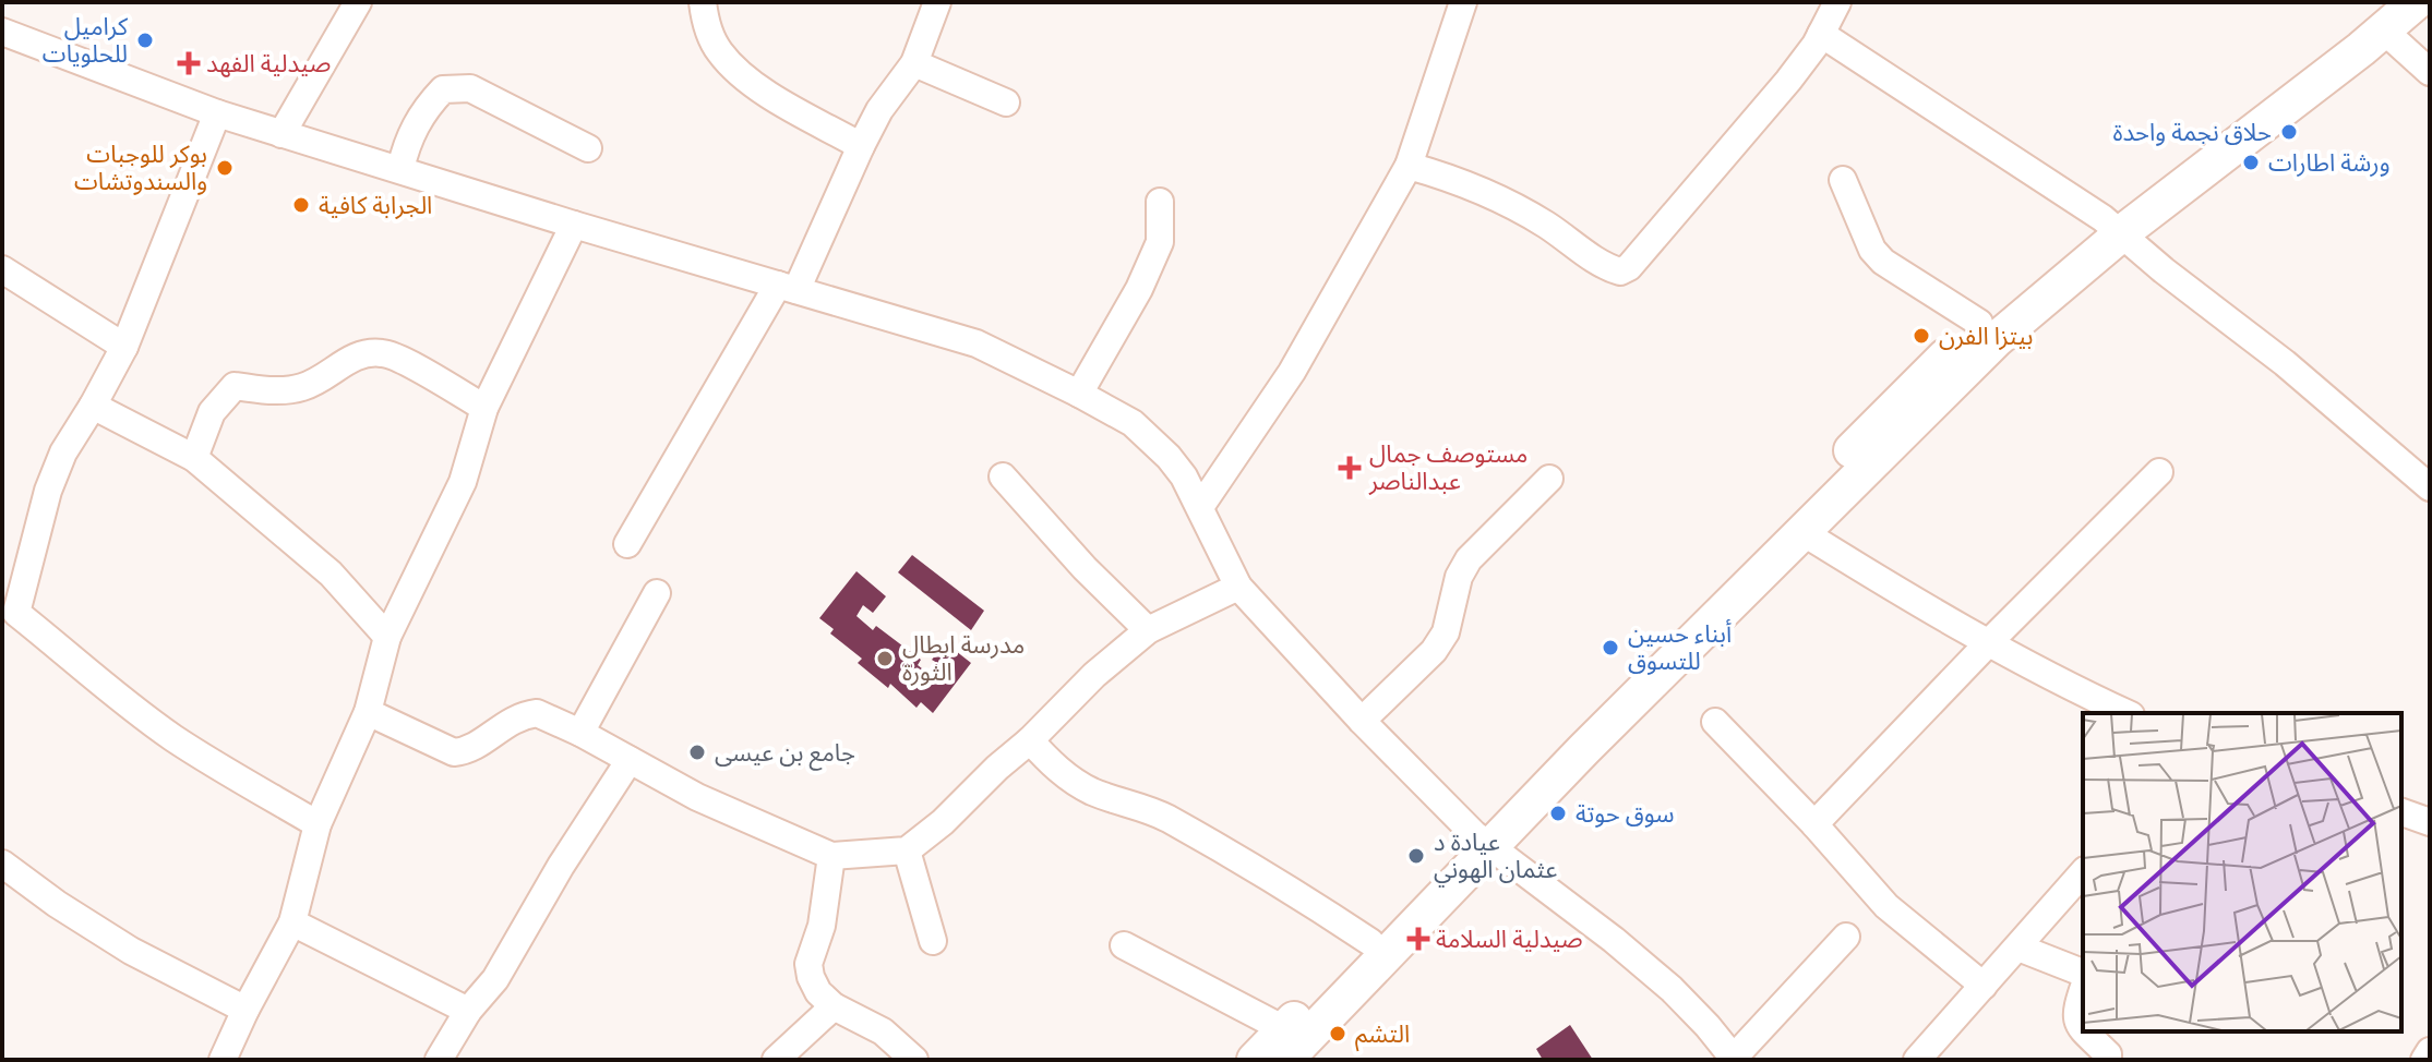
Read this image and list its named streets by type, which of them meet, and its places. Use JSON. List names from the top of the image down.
{
  "places": {
    "other": [
      "كراميل للحلويات",
      "حلاق نجمة واحدة",
      "ورشة اطارات",
      "بوكر للوجبات والسندوتشات",
      "الجرابة كافية",
      "بيتزا الفرن",
      "أبناء حسين للتسوق",
      "مدرسة ابطال الثورة",
      "جامع بن عيسى",
      "سوق حوتة",
      "عيادة د عثمان الهوني",
      "التشم"
    ],
    "health": ["صيدلية الفهد", "مستوصف جمال عبدالناصر", "صيدلية السلامة"]
  }
}
